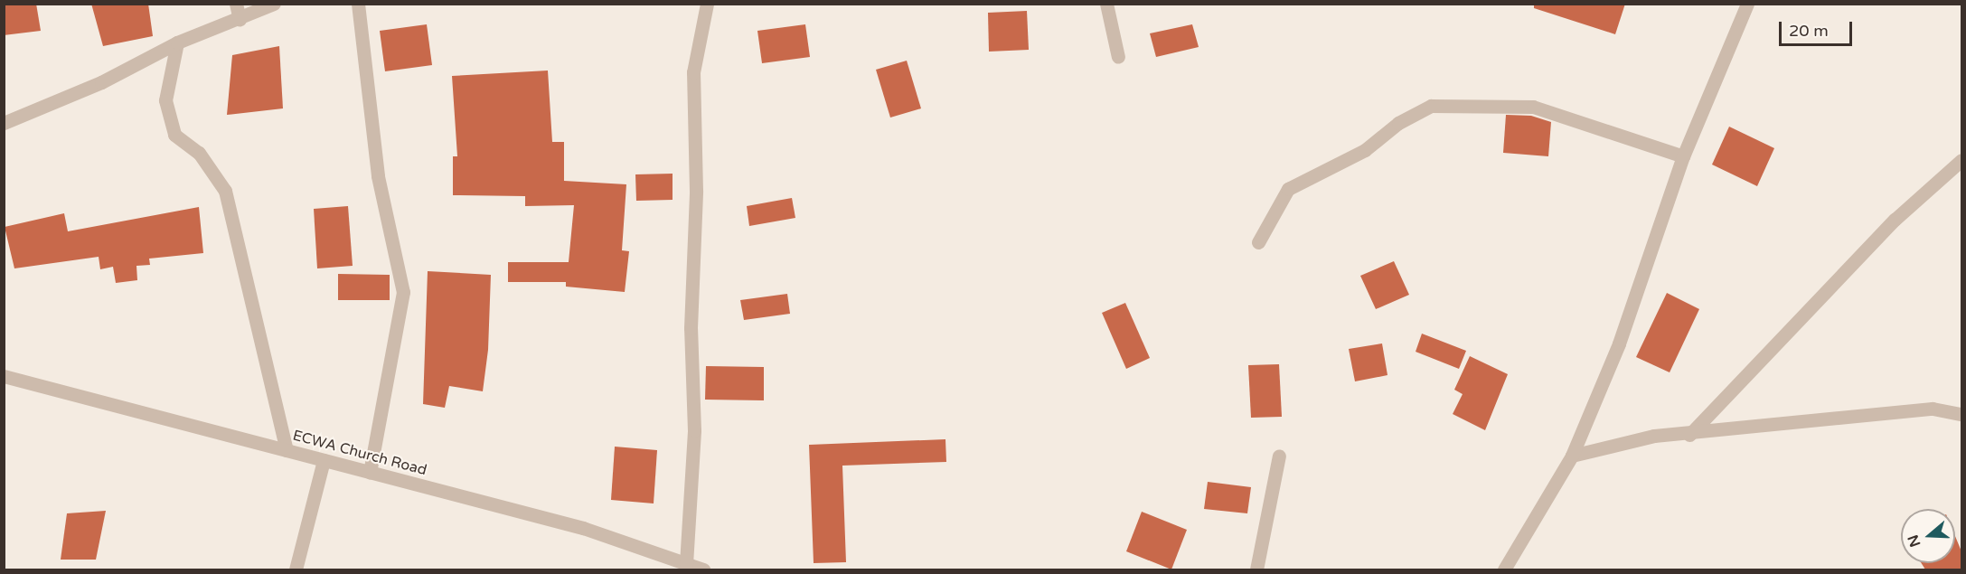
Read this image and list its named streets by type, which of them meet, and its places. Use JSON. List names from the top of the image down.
{
  "streets": {
    "street": ["ECWA Church Road"]
  },
  "scale_bar": "20 m",
  "north": "left"
}
